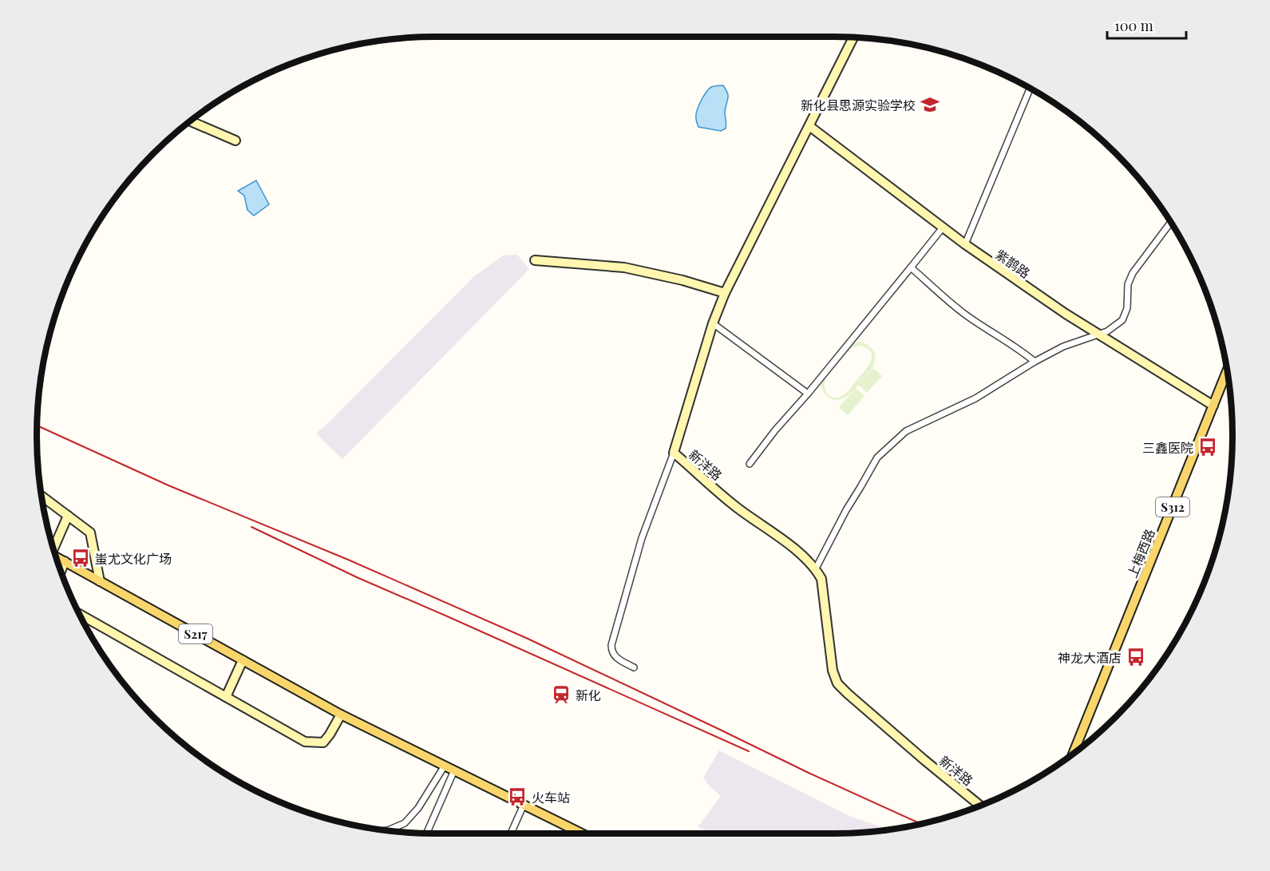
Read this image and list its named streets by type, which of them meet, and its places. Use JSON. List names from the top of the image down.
{
  "streets": {
    "main road": ["S312", "上梅西路", "S217"],
    "street": ["紫鹊路", "新洋路"]
  },
  "crossings": [
    ["紫鹊路", "新洋路"],
    ["紫鹊路", "上梅西路"]
  ],
  "places": {
    "school or university": ["新化县思源实验学校"],
    "bus stop": [
      "三鑫医院",
      "蚩尤文化广场",
      "神龙大酒店",
      "火车站"
    ],
    "station": ["新化"]
  },
  "scale_bar": "100 m"
}
